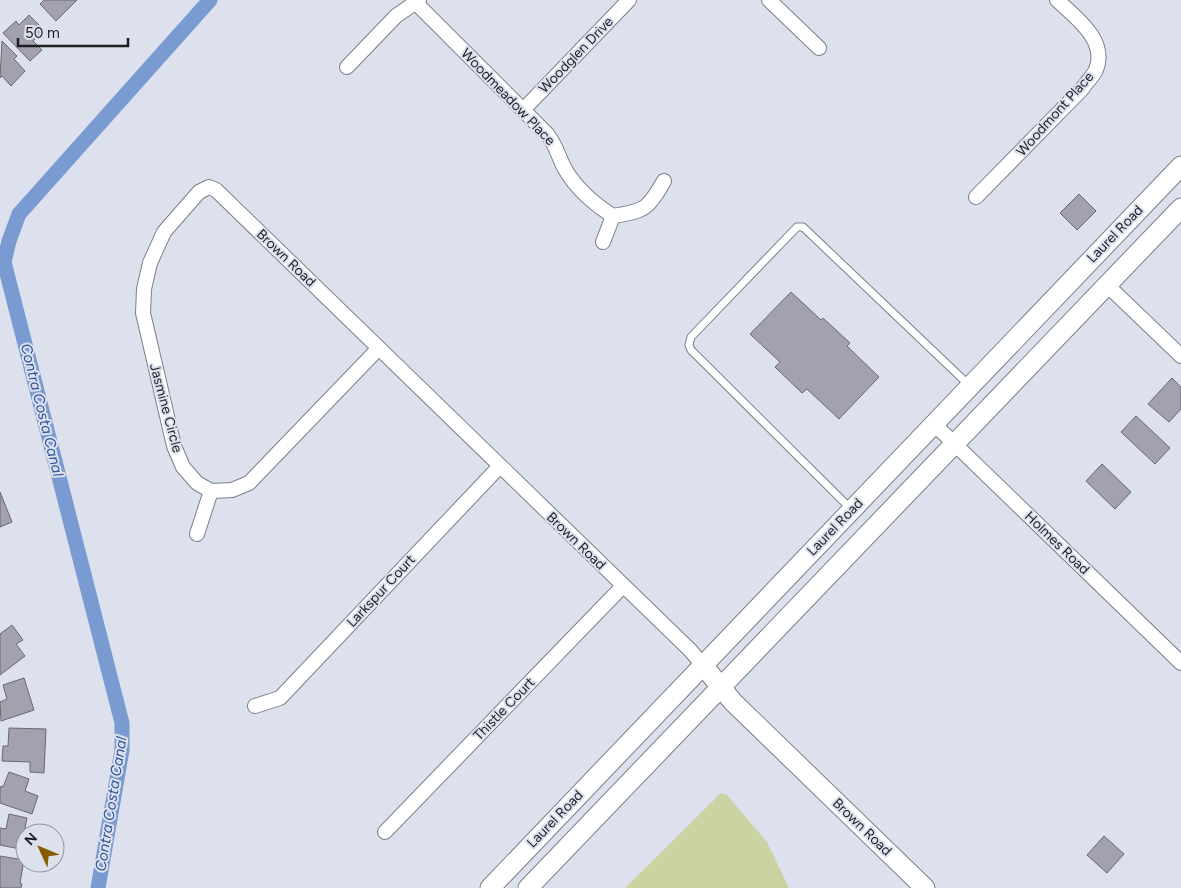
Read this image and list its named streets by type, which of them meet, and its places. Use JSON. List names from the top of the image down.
{
  "streets": {
    "main road": ["Laurel Road", "Brown Road"],
    "street": [
      "Woodglen Drive",
      "Woodmeadow Place",
      "Woodmont Place",
      "Jasmine Circle",
      "Holmes Road",
      "Larkspur Court",
      "Thistle Court"
    ]
  },
  "crossings": [
    ["Woodglen Drive", "Woodmeadow Place"],
    ["Laurel Road", "Brown Road"],
    ["Laurel Road", "Holmes Road"],
    ["Brown Road", "Jasmine Circle"],
    ["Brown Road", "Larkspur Court"],
    ["Brown Road", "Thistle Court"]
  ],
  "water": ["Contra Costa Canal"],
  "scale_bar": "50 m",
  "north": "top left"
}
